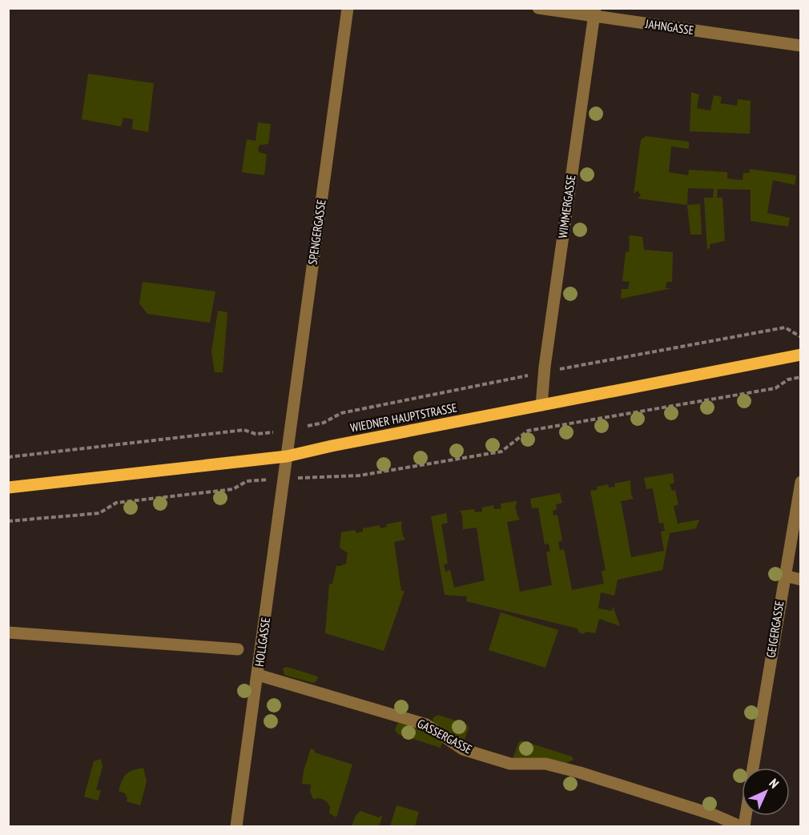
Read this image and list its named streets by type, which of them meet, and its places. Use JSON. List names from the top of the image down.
{
  "streets": {
    "main road": ["WIEDNER HAUPTSTRASSE"],
    "street": [
      "JAHNGASSE",
      "WIMMERGASSE",
      "SPENGERGASSE",
      "GEIGERGASSE",
      "HOLLGASSE",
      "GASSERGASSE"
    ]
  },
  "crossings": [
    ["JAHNGASSE", "WIMMERGASSE"],
    ["WIMMERGASSE", "WIEDNER HAUPTSTRASSE"],
    ["SPENGERGASSE", "WIEDNER HAUPTSTRASSE"],
    ["SPENGERGASSE", "HOLLGASSE"],
    ["WIEDNER HAUPTSTRASSE", "HOLLGASSE"],
    ["HOLLGASSE", "GASSERGASSE"]
  ],
  "north": "top right"
}
